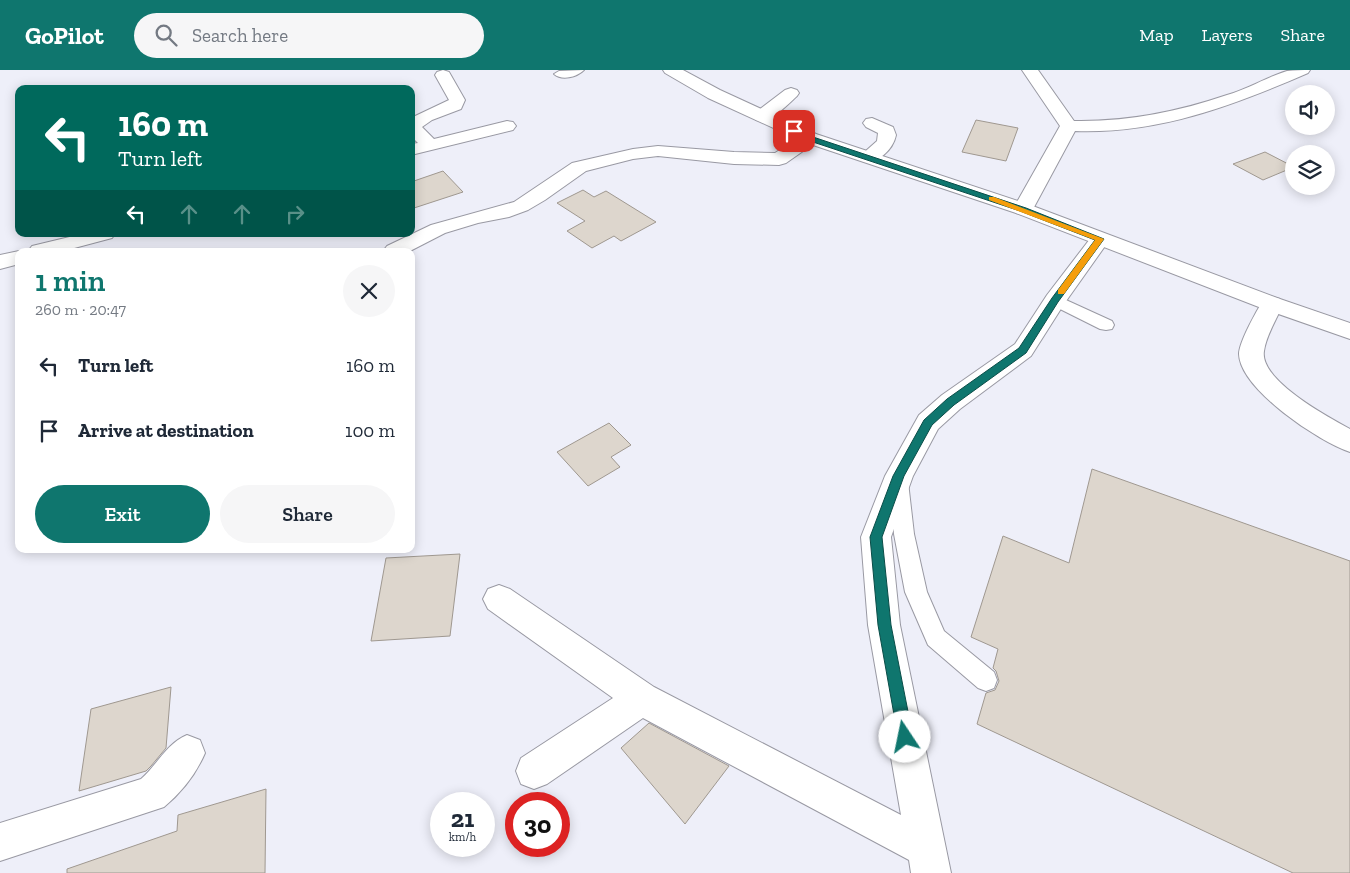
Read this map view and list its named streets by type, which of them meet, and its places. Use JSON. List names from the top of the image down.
{
  "page": {
    "header": "GoPilot",
    "search": "Search here",
    "nav": ["Map", "Layers", "Share"],
    "turn": ["160 m", "Turn left"],
    "heading": ["1 min", "260 m · 20:47"],
    "list": [
      {
        "name": "Turn left",
        "value": "160 m"
      },
      {
        "name": "Arrive at destination",
        "value": "100 m"
      }
    ],
    "buttons": ["Exit", "Share"],
    "speed": "21 km/h",
    "limit": "30"
  }
}
